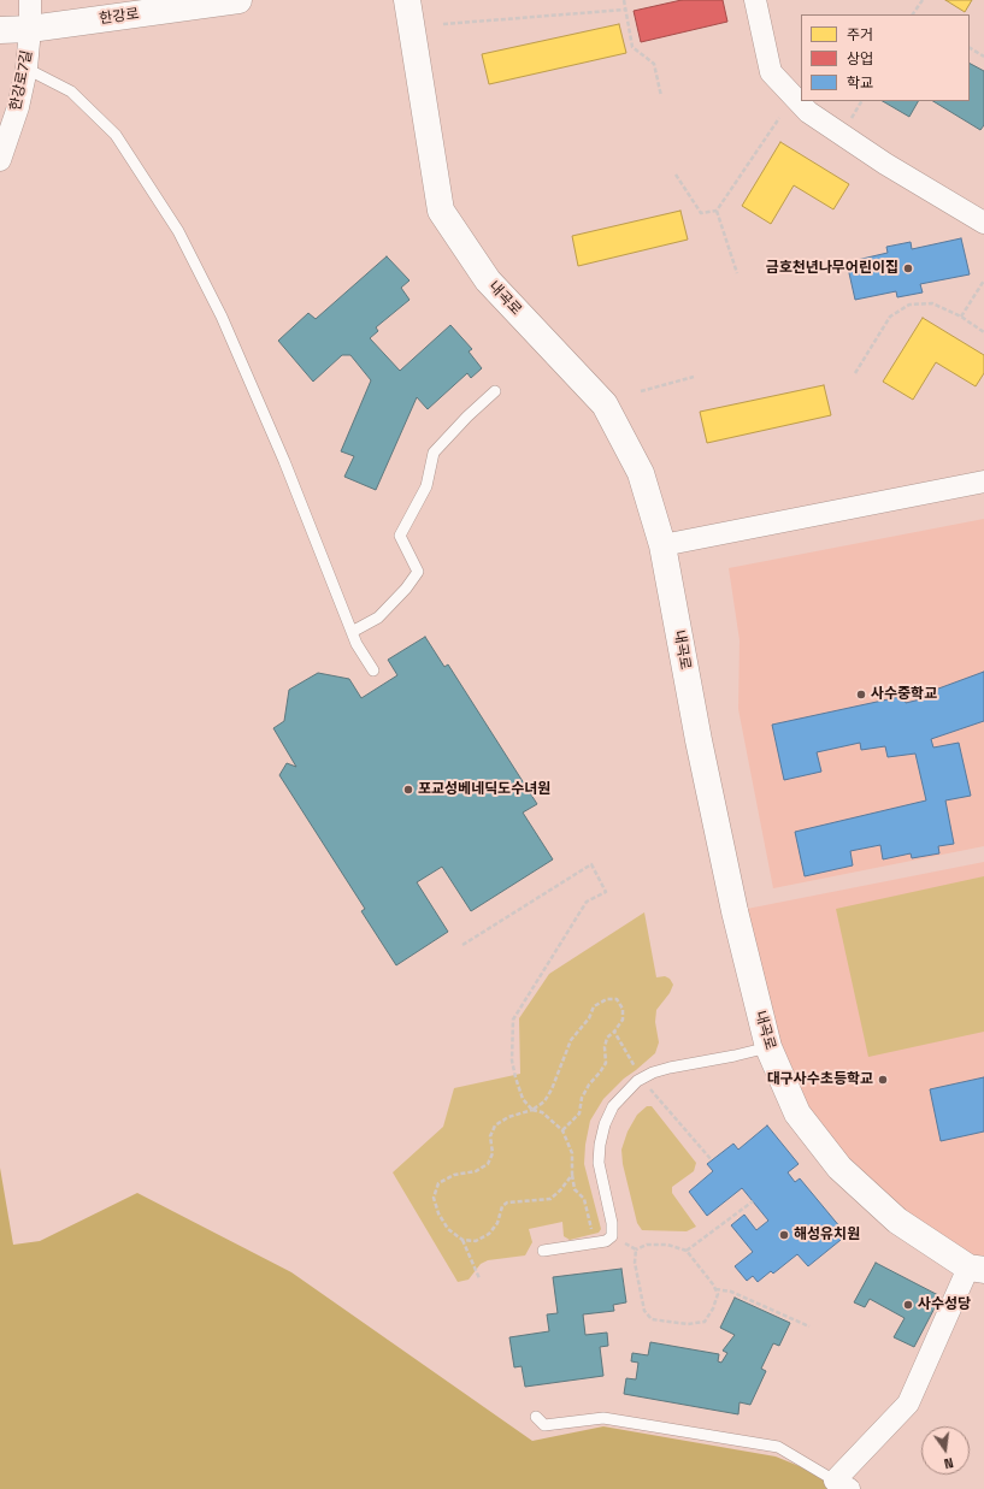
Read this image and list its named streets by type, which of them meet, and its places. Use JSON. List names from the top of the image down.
{
  "streets": {
    "main road": ["한강로", "내곡로"],
    "street": ["한강로7길"]
  },
  "crossings": [
    ["한강로", "한강로7길"]
  ],
  "places": [
    "금호천년나무어린이집",
    "사수중학교",
    "포교성베네딕도수녀원",
    "대구사수초등학교",
    "해성유치원",
    "사수성당"
  ],
  "legend": ["주거", "상업", "학교"],
  "north": "bottom"
}
